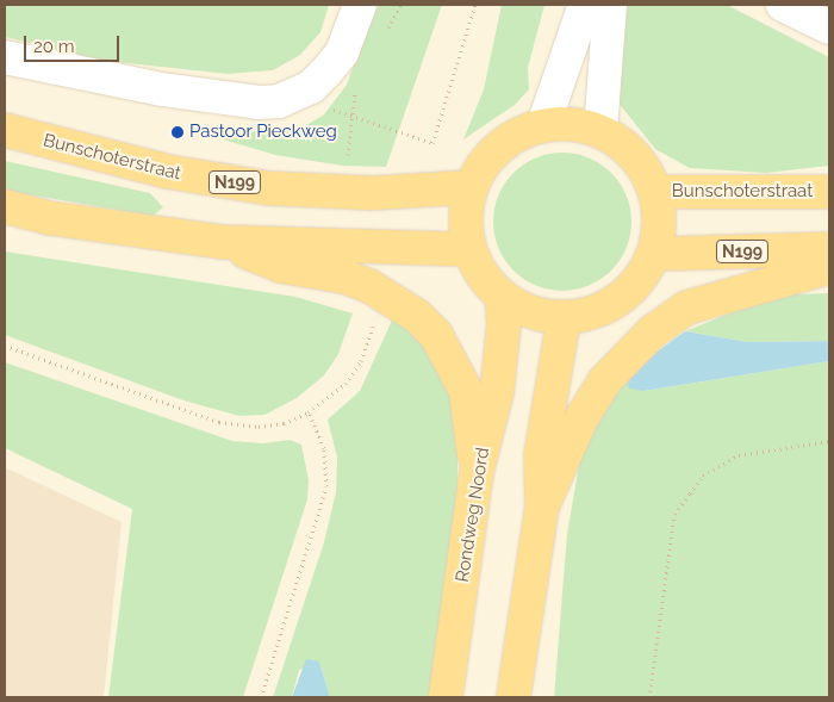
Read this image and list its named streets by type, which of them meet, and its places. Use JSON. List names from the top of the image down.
{
  "streets": {
    "main road": ["Bunschoterstraat", "N199", "Rondweg Noord"]
  },
  "crossings": [
    ["Bunschoterstraat", "N199"],
    ["Bunschoterstraat", "Rondweg Noord"],
    ["N199", "Rondweg Noord"]
  ],
  "places": ["Pastoor Pieckweg"],
  "scale_bar": "20 m"
}
